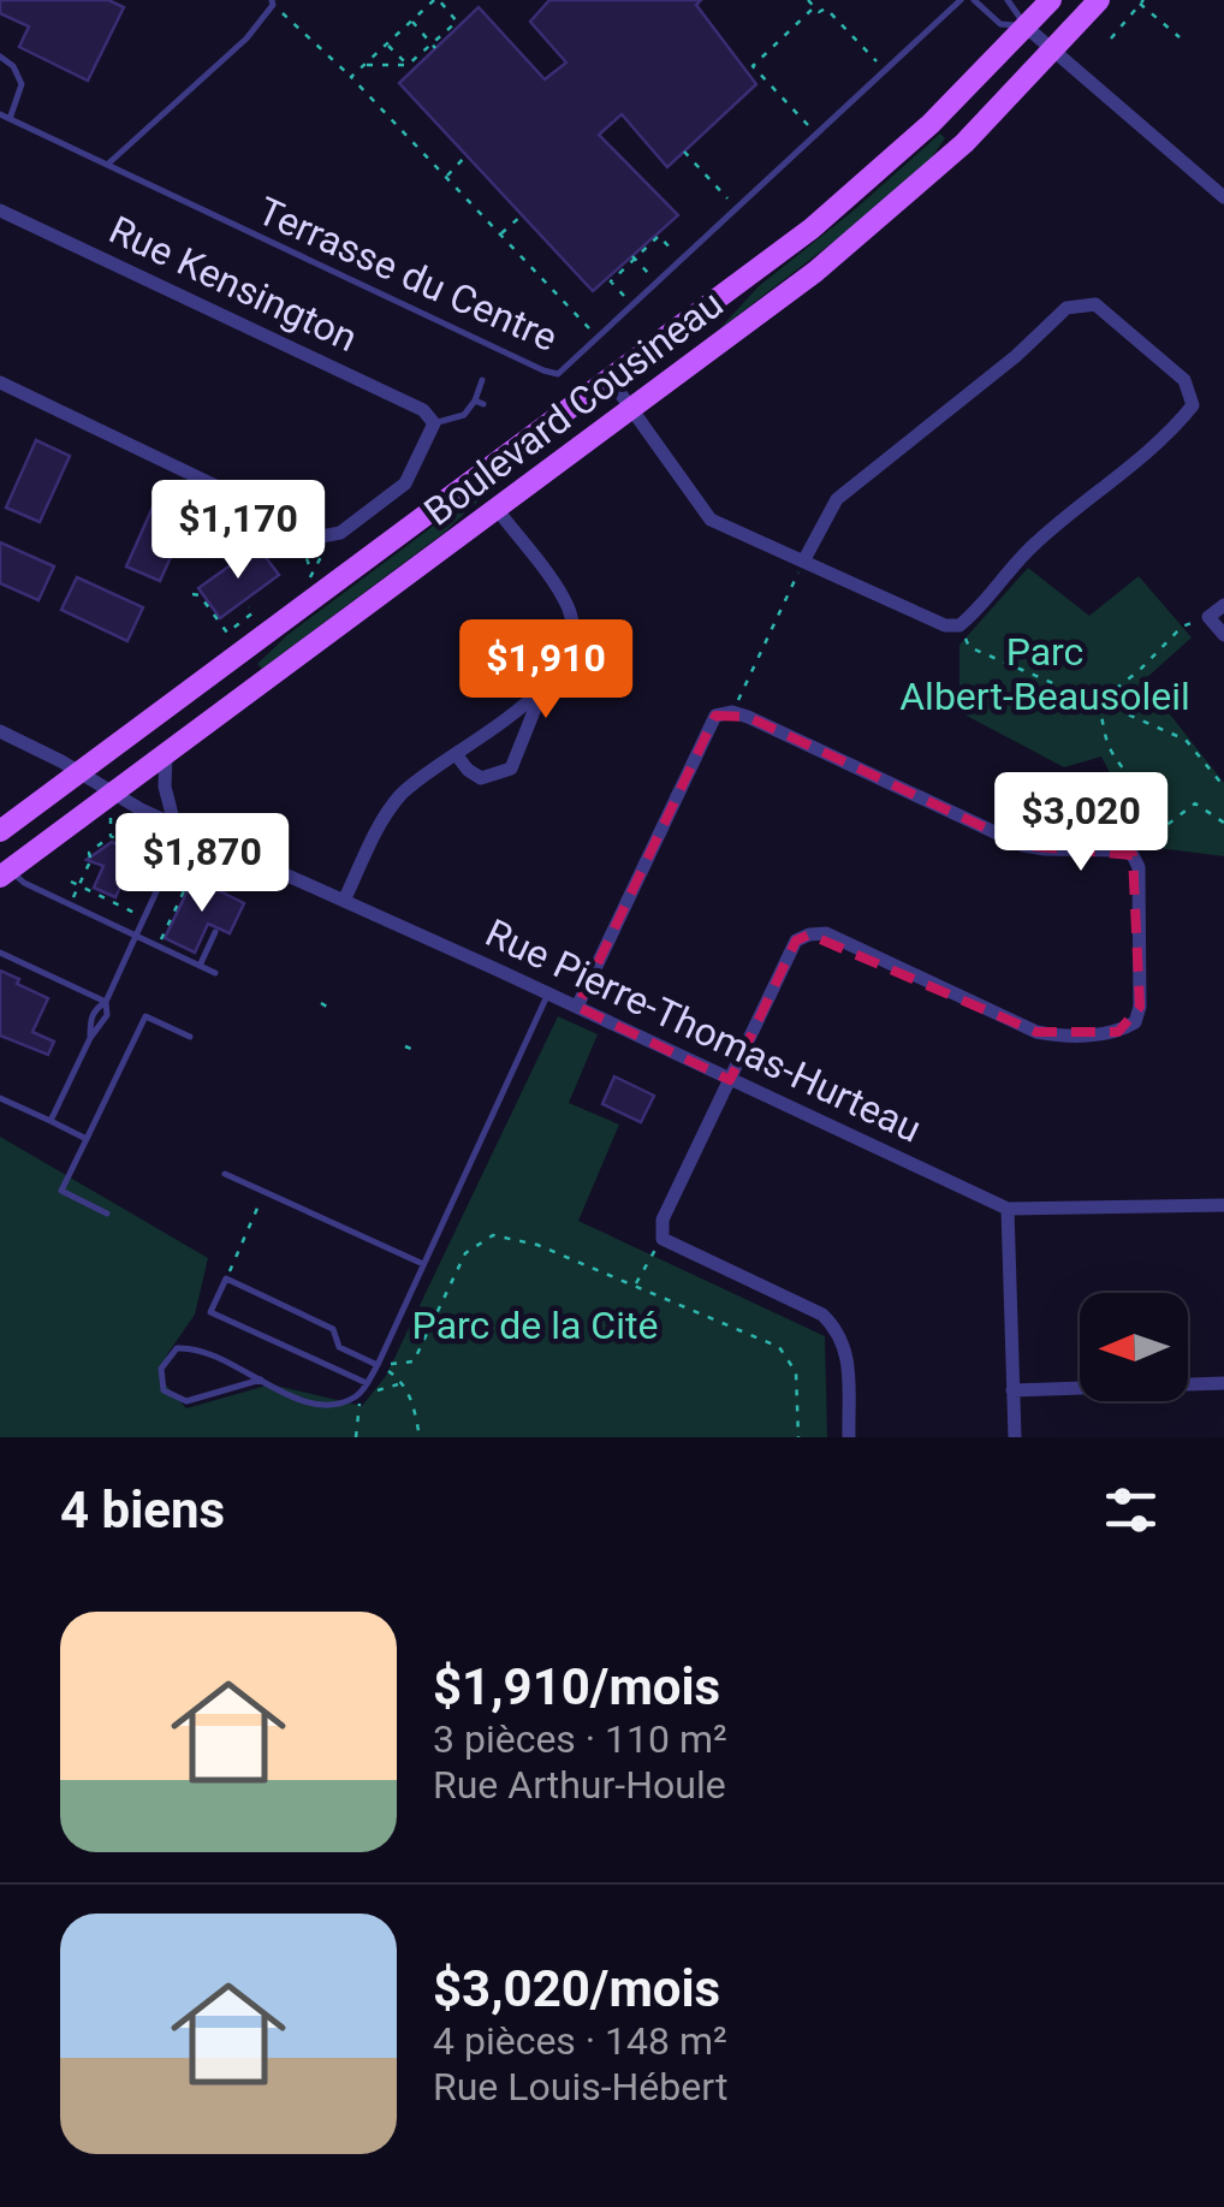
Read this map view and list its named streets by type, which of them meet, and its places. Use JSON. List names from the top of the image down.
{
  "streets": {
    "main road": ["Boulevard Cousineau"],
    "street": ["Rue Kensington", "Rue Pierre-Thomas-Hurteau"],
    "lane": ["Terrasse du Centre"]
  },
  "crossings": [
    ["Boulevard Cousineau", "Rue Pierre-Thomas-Hurteau"]
  ],
  "parks": ["Parc Albert-Beausoleil", "Parc de la Cité"],
  "north": "left",
  "page": {
    "price": [
      "$1,170",
      "$1,910",
      "$3,020",
      "$1,870"
    ],
    "heading": "4 biens",
    "list": [
      {
        "name": "$1,910/mois",
        "note": "3 pièces · 110 m² · Rue Arthur-Houle"
      },
      {
        "name": "$3,020/mois",
        "note": "4 pièces · 148 m² · Rue Louis-Hébert"
      }
    ]
  }
}
